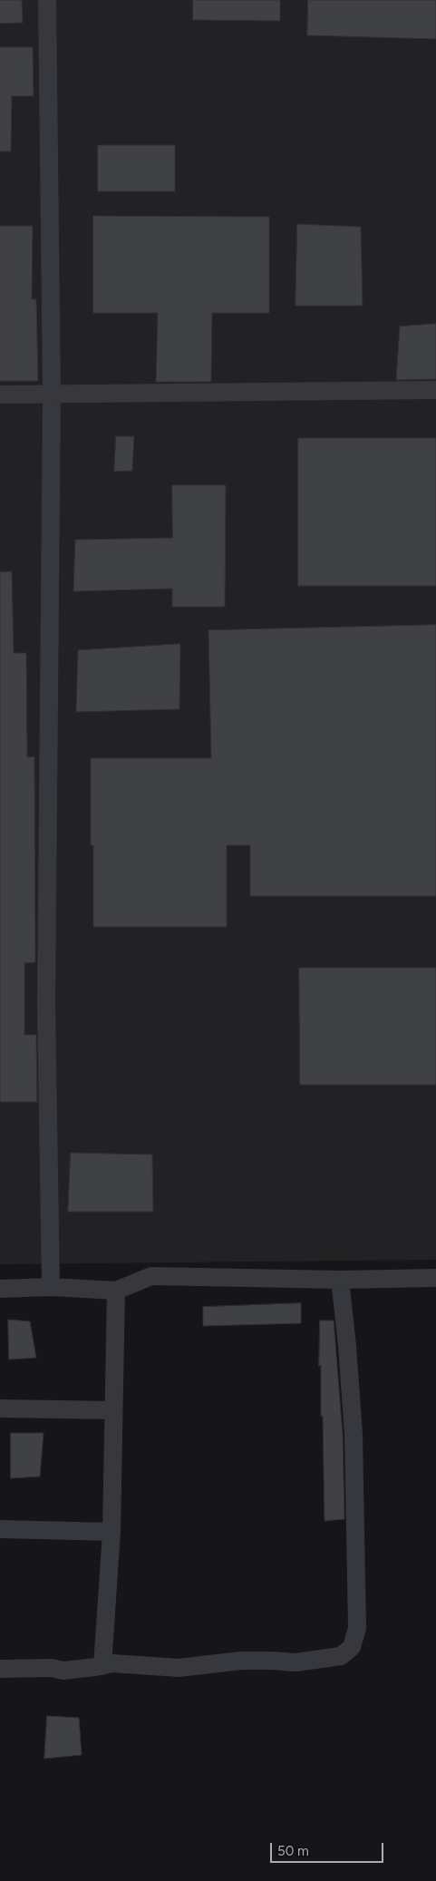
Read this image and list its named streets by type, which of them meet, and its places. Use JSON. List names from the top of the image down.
{
  "scale_bar": "50 m"
}
